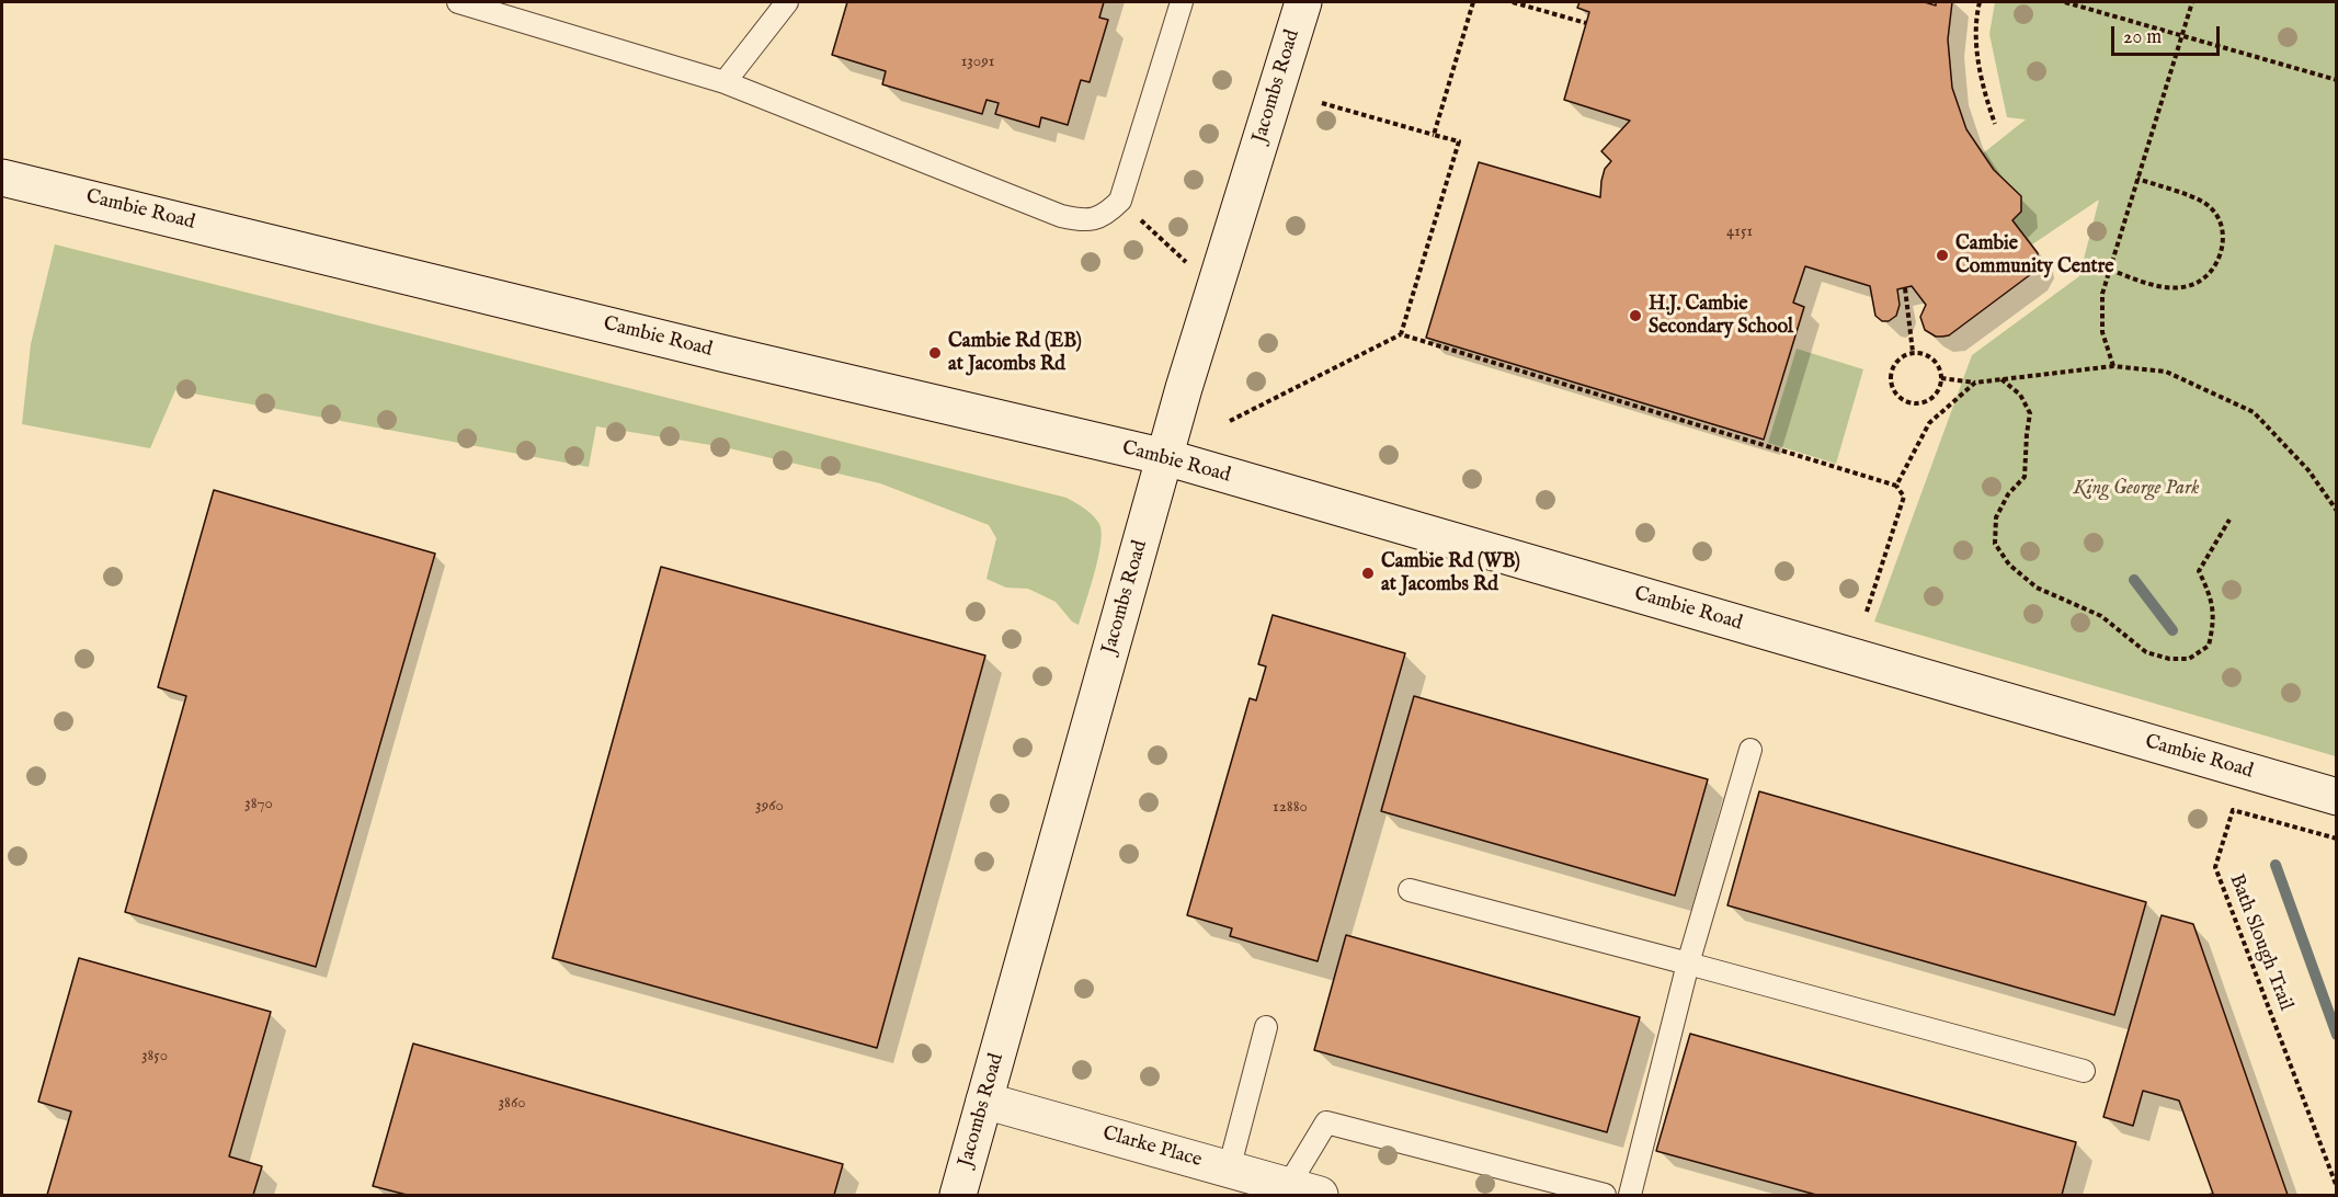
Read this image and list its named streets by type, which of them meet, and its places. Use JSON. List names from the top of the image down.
{
  "streets": {
    "main road": ["Jacombs Road", "Cambie Road", "Clarke Place"],
    "path": ["Bath Slough Trail"]
  },
  "crossings": [
    ["Jacombs Road", "Cambie Road"],
    ["Jacombs Road", "Clarke Place"]
  ],
  "parks": ["King George Park"],
  "places": [
    "Cambie Community Centre",
    "H.J. Cambie Secondary School",
    "Cambie Rd (EB) at Jacombs Rd",
    "Cambie Rd (WB) at Jacombs Rd"
  ],
  "house_numbers": [
    "13091",
    "4151",
    "3870",
    "3960",
    "12880",
    "3850",
    "3860"
  ],
  "scale_bar": "20 m"
}
